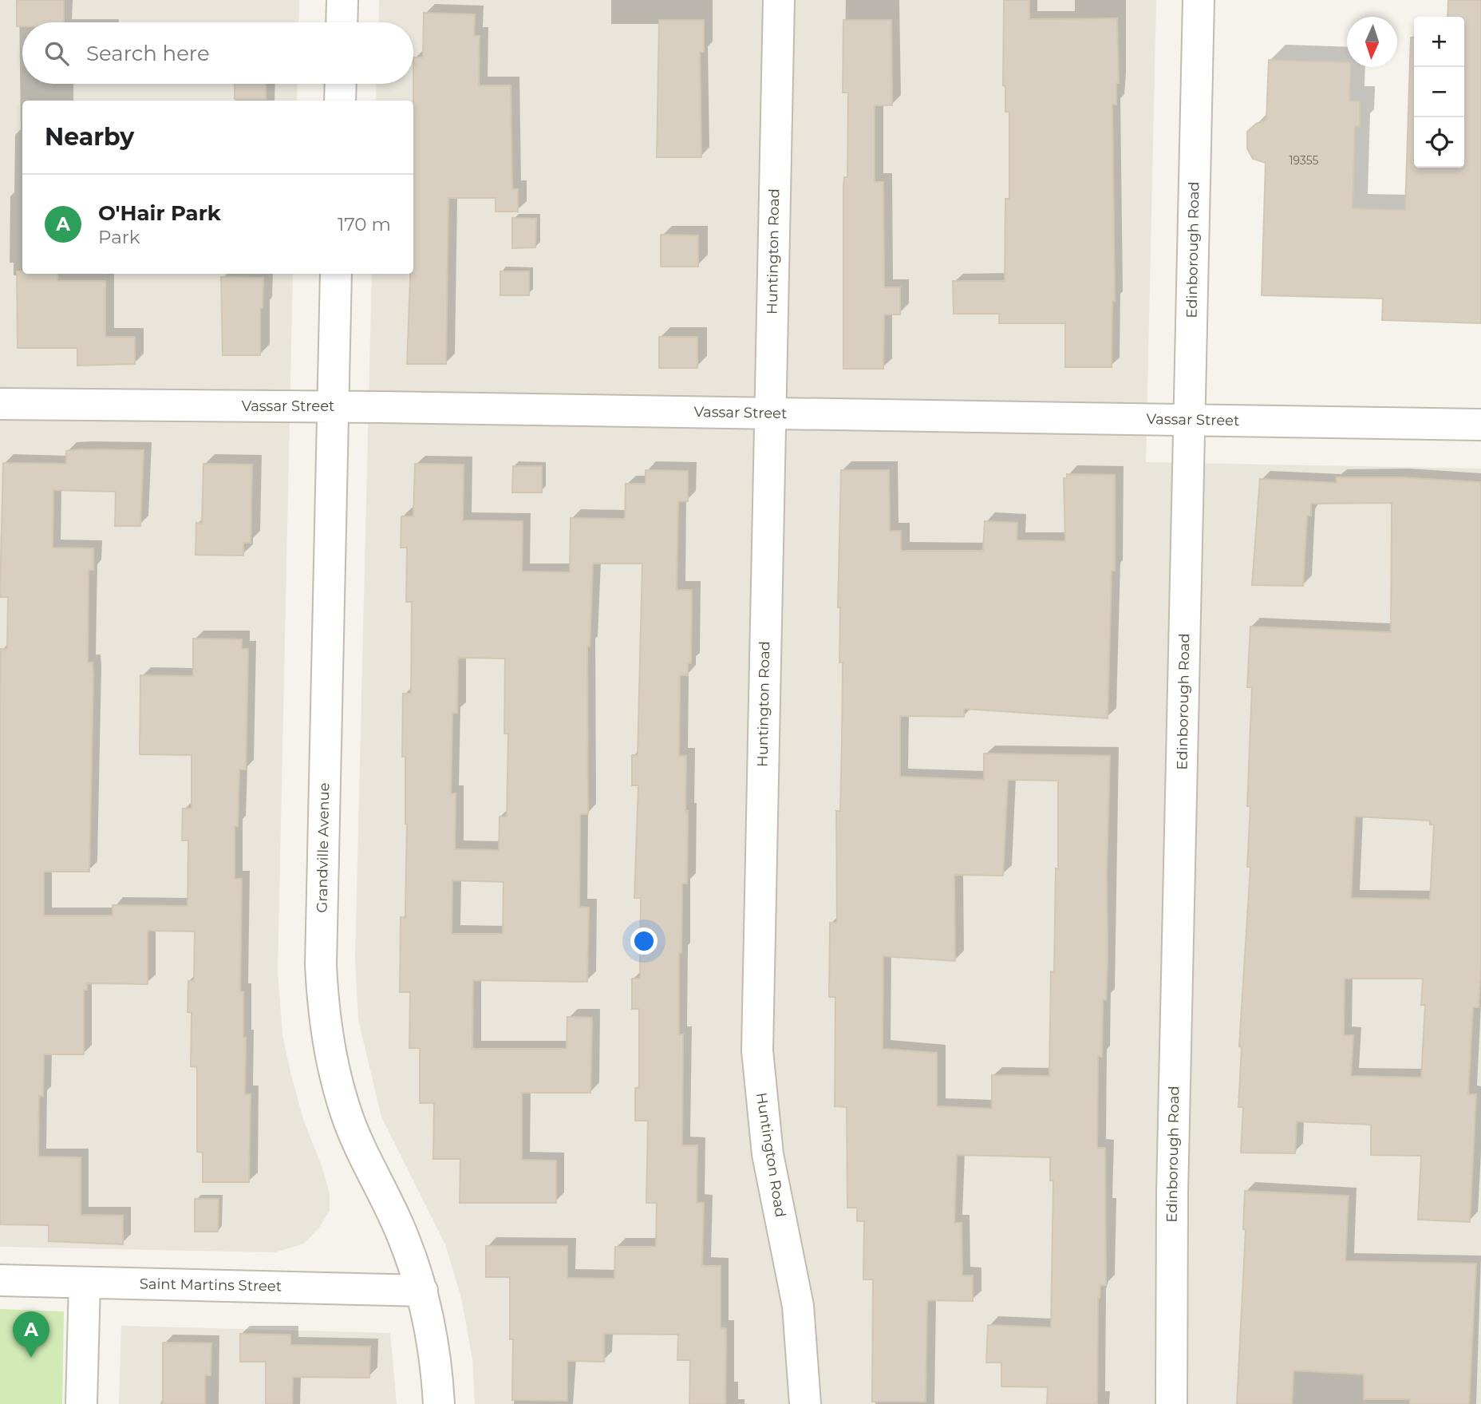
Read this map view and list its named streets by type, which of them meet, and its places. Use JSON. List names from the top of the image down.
{
  "streets": {
    "street": [
      "Edinborough Road",
      "Huntington Road",
      "Vassar Street",
      "Grandville Avenue",
      "Saint Martins Street"
    ]
  },
  "crossings": [
    ["Edinborough Road", "Vassar Street"],
    ["Huntington Road", "Vassar Street"],
    ["Vassar Street", "Grandville Avenue"],
    ["Grandville Avenue", "Saint Martins Street"]
  ],
  "house_numbers": ["19355"],
  "north": "bottom",
  "page": {
    "map_buttons": ["+", "−"],
    "search": "Search here",
    "heading": "Nearby",
    "list": [
      {
        "mark": "A",
        "name": "O'Hair Park",
        "note": "Park",
        "value": "170 m"
      }
    ],
    "pins": "A"
  }
}
